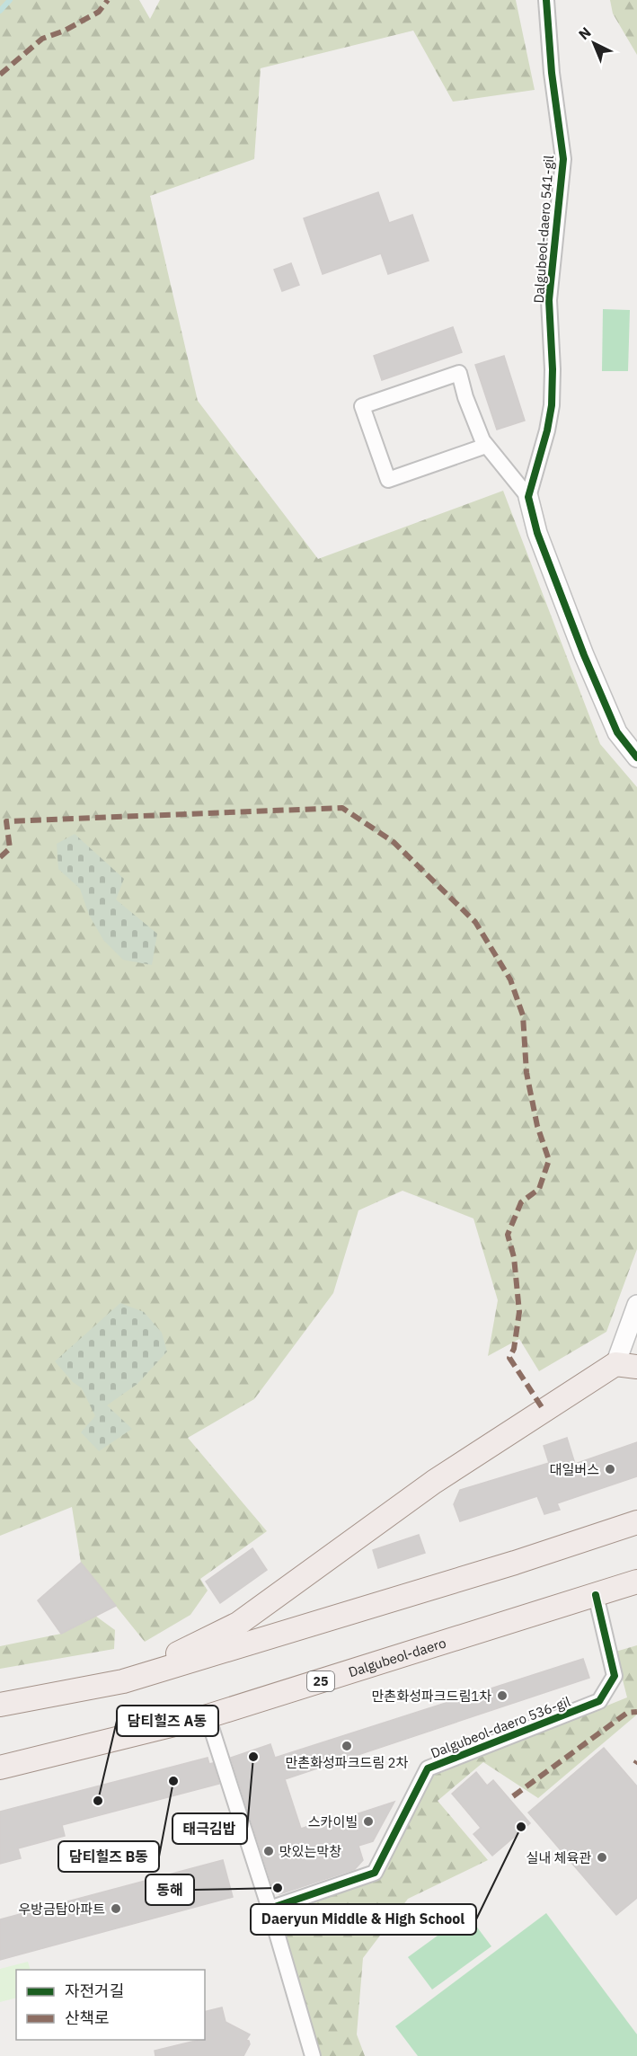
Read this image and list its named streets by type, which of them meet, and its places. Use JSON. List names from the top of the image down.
{
  "streets": {
    "main road": ["Dalgubeol-daero", "25"],
    "street": ["Dalgubeol-daero 541-gil", "Dalgubeol-daero 536-gil"]
  },
  "crossings": [
    ["Dalgubeol-daero", "Dalgubeol-daero 536-gil"]
  ],
  "places": [
    "대일버스",
    "만촌화성파크드림1차",
    "만촌화성파크드림 2차",
    "태극김밥",
    "담티힐즈 B동",
    "담티힐즈 A동",
    "스카이빌",
    "Daeryun Middle & High School",
    "맛있는막창",
    "실내 체육관",
    "동해",
    "우방금탑아파트"
  ],
  "legend": ["자전거길", "산책로"],
  "north": "top left"
}
